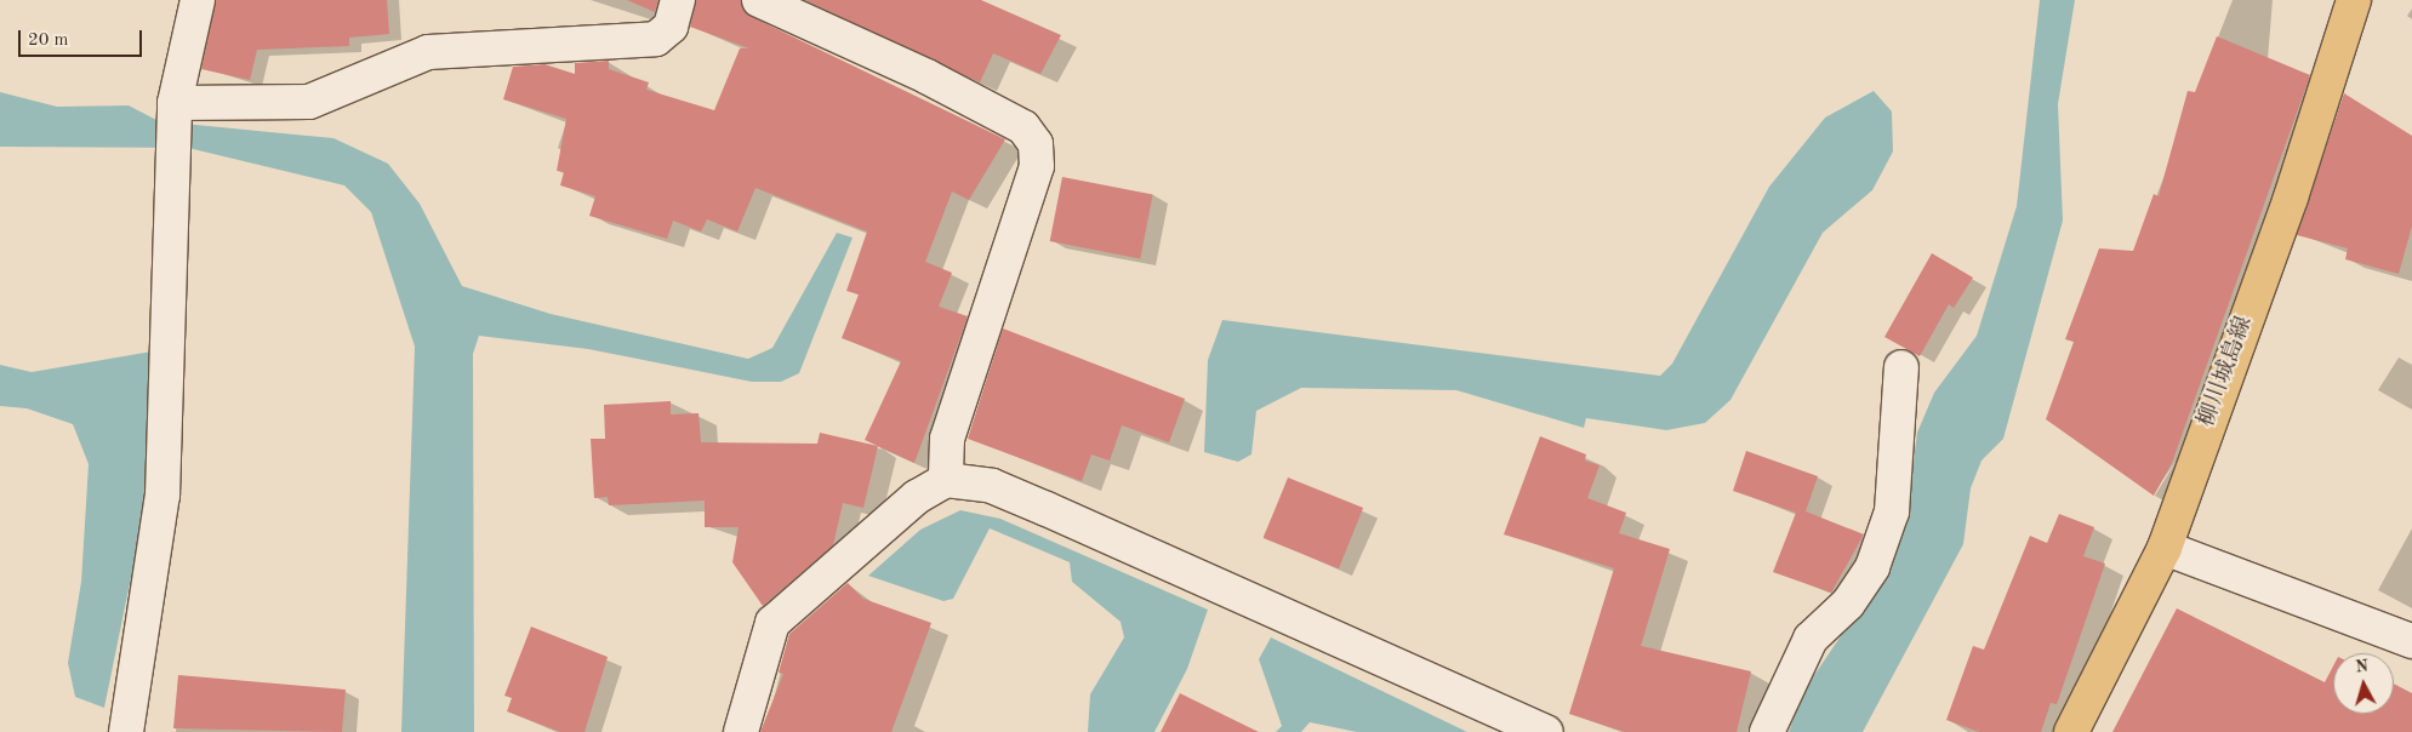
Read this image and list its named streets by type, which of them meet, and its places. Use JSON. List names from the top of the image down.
{
  "streets": {
    "main road": ["柳川城島線"]
  },
  "scale_bar": "20 m",
  "north": "top"
}
